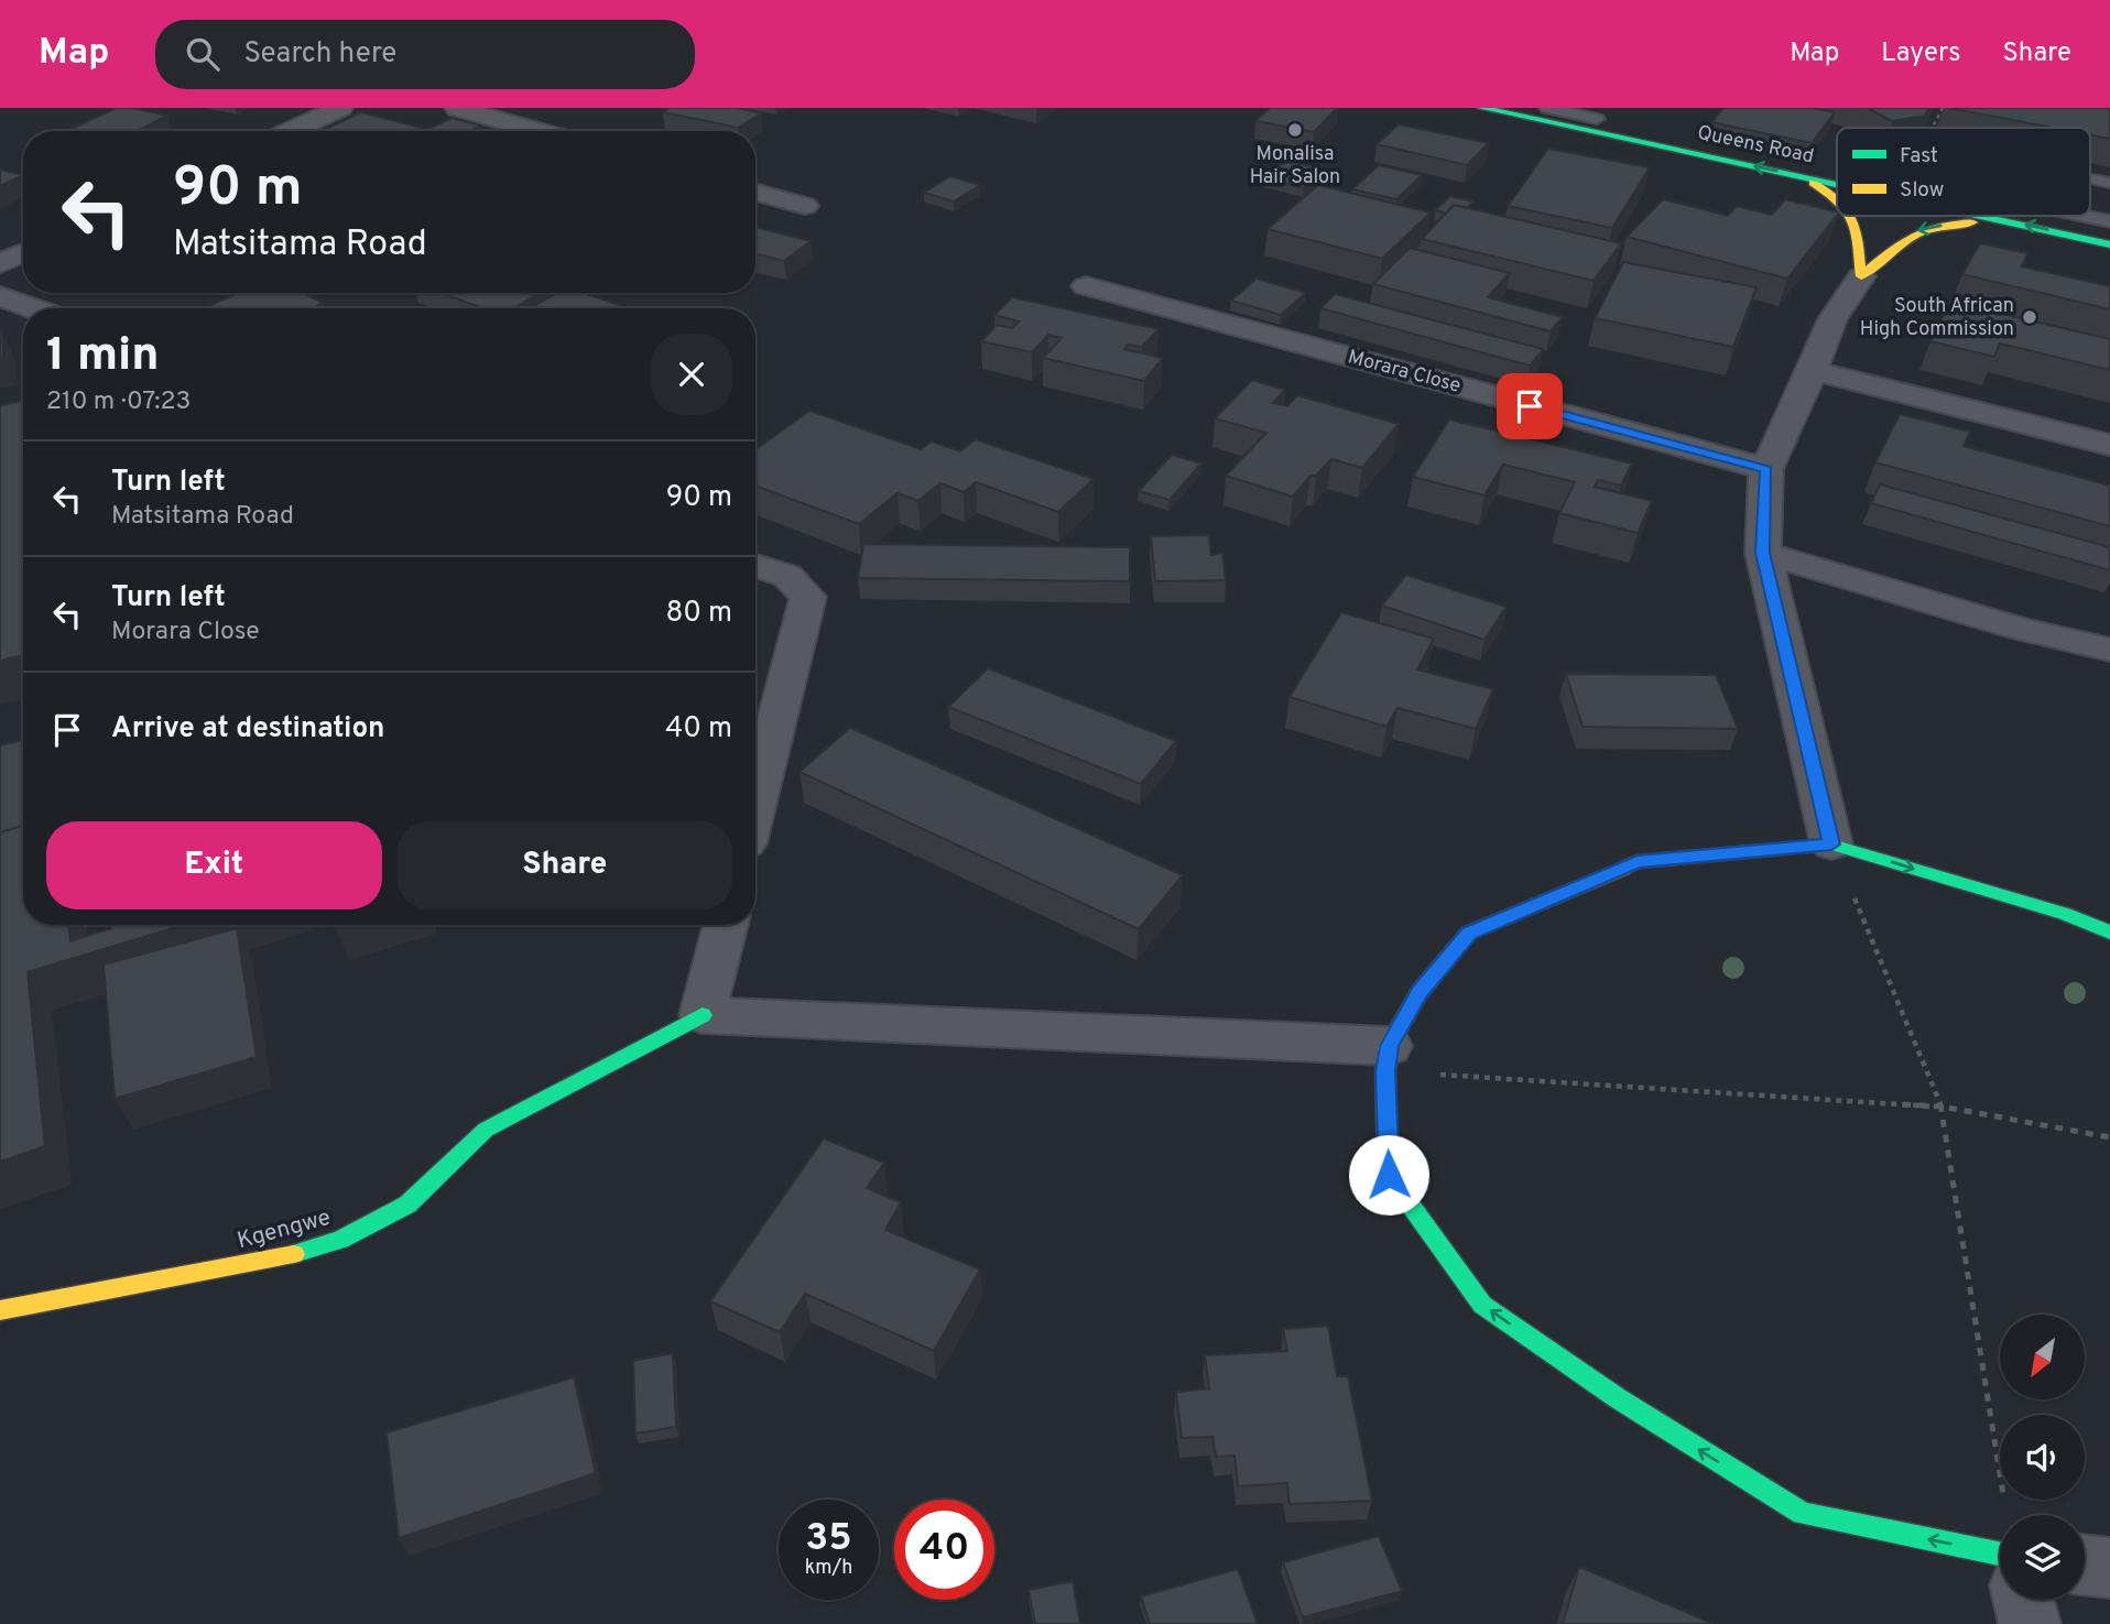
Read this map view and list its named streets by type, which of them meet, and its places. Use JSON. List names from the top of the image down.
{
  "streets": {
    "street": ["Queens Road", "Morara Close", "Kgengwe"]
  },
  "one_way": ["Queens Road"],
  "places": ["Monalisa Hair Salon", "South African High Commission"],
  "legend": ["Fast", "Slow"],
  "north": "bottom left",
  "page": {
    "header": "Map",
    "search": "Search here",
    "nav": ["Map", "Layers", "Share"],
    "turn": ["90 m", "Matsitama Road"],
    "heading": ["1 min", "210 m · 07:23"],
    "list": [
      {
        "name": "Turn left",
        "note": "Matsitama Road",
        "value": "90 m"
      },
      {
        "name": "Turn left",
        "note": "Morara Close",
        "value": "80 m"
      },
      {
        "name": "Arrive at destination",
        "value": "40 m"
      }
    ],
    "buttons": ["Exit", "Share"],
    "speed": "35 km/h",
    "limit": "40"
  }
}
